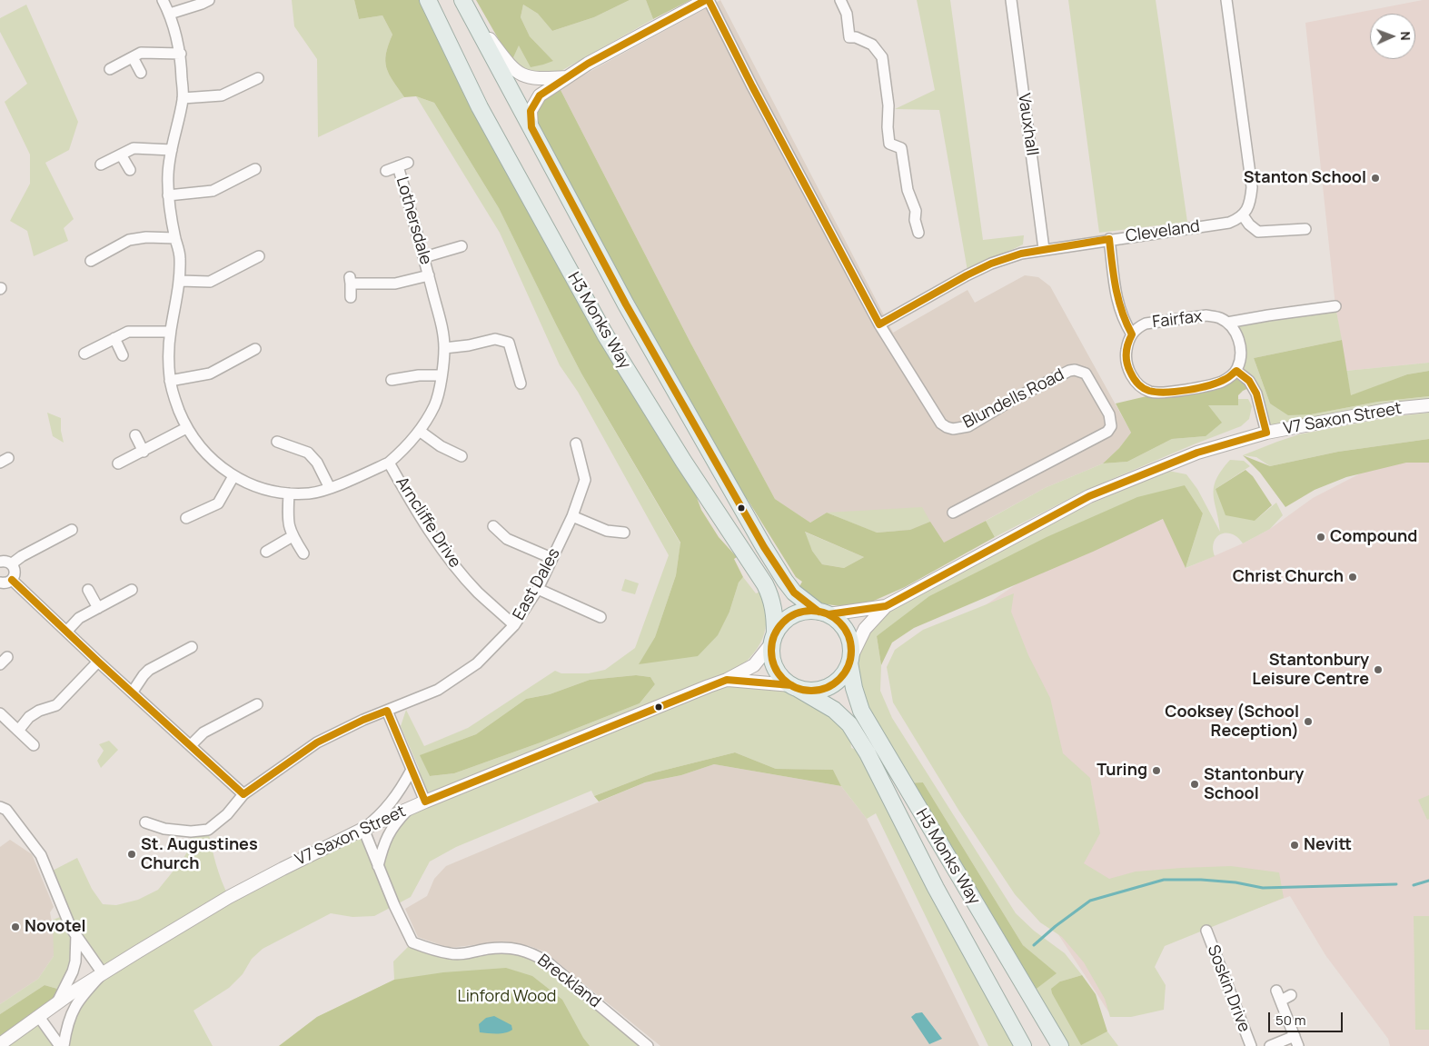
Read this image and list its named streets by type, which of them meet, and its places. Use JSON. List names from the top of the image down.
{
  "streets": {
    "main road": ["H3 Monks Way"],
    "street": [
      "Vauxhall",
      "Lothersdale",
      "Cleveland",
      "Fairfax",
      "Blundells Road",
      "V7 Saxon Street",
      "Arncliffe Drive",
      "East Dales",
      "Breckland",
      "Soskin Drive"
    ]
  },
  "crossings": [
    ["Vauxhall", "Cleveland"],
    ["Lothersdale", "Arncliffe Drive"],
    ["Cleveland", "Fairfax"],
    ["Cleveland", "Blundells Road"],
    ["H3 Monks Way", "V7 Saxon Street"],
    ["V7 Saxon Street", "Breckland"],
    ["Arncliffe Drive", "East Dales"]
  ],
  "parks": ["Linford Wood"],
  "places": [
    "Stanton School",
    "Compound",
    "Christ Church",
    "Stantonbury Leisure Centre",
    "Cooksey (School Reception)",
    "Turing",
    "Stantonbury School",
    "Nevitt",
    "St. Augustines Church",
    "Novotel"
  ],
  "scale_bar": "50 m",
  "north": "right"
}
